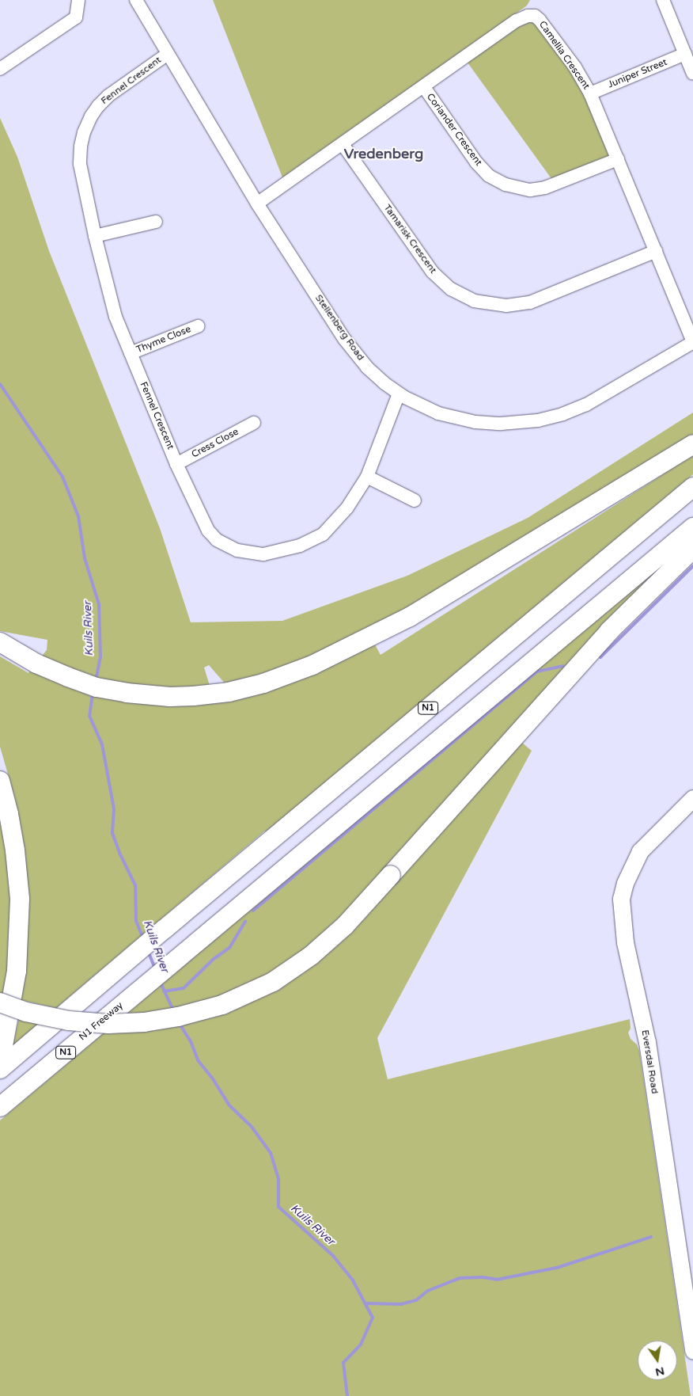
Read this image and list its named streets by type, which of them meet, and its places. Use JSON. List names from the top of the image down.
{
  "streets": {
    "highway": ["N1", "N1 Freeway"],
    "main road": ["Eversdal Road"],
    "street": [
      "Camellia Crescent",
      "Juniper Street",
      "Fennel Crescent",
      "Coriander Crescent",
      "Tamarisk Crescent",
      "Stellenberg Road",
      "Thyme Close",
      "Cress Close"
    ]
  },
  "crossings": [
    ["Camellia Crescent", "Juniper Street"],
    ["Camellia Crescent", "Coriander Crescent"],
    ["Camellia Crescent", "Tamarisk Crescent"],
    ["Camellia Crescent", "Stellenberg Road"],
    ["Fennel Crescent", "Stellenberg Road"],
    ["Fennel Crescent", "Thyme Close"],
    ["Fennel Crescent", "Cress Close"]
  ],
  "districts": ["Vredenberg"],
  "water": ["Kuils River"],
  "north": "bottom"
}
